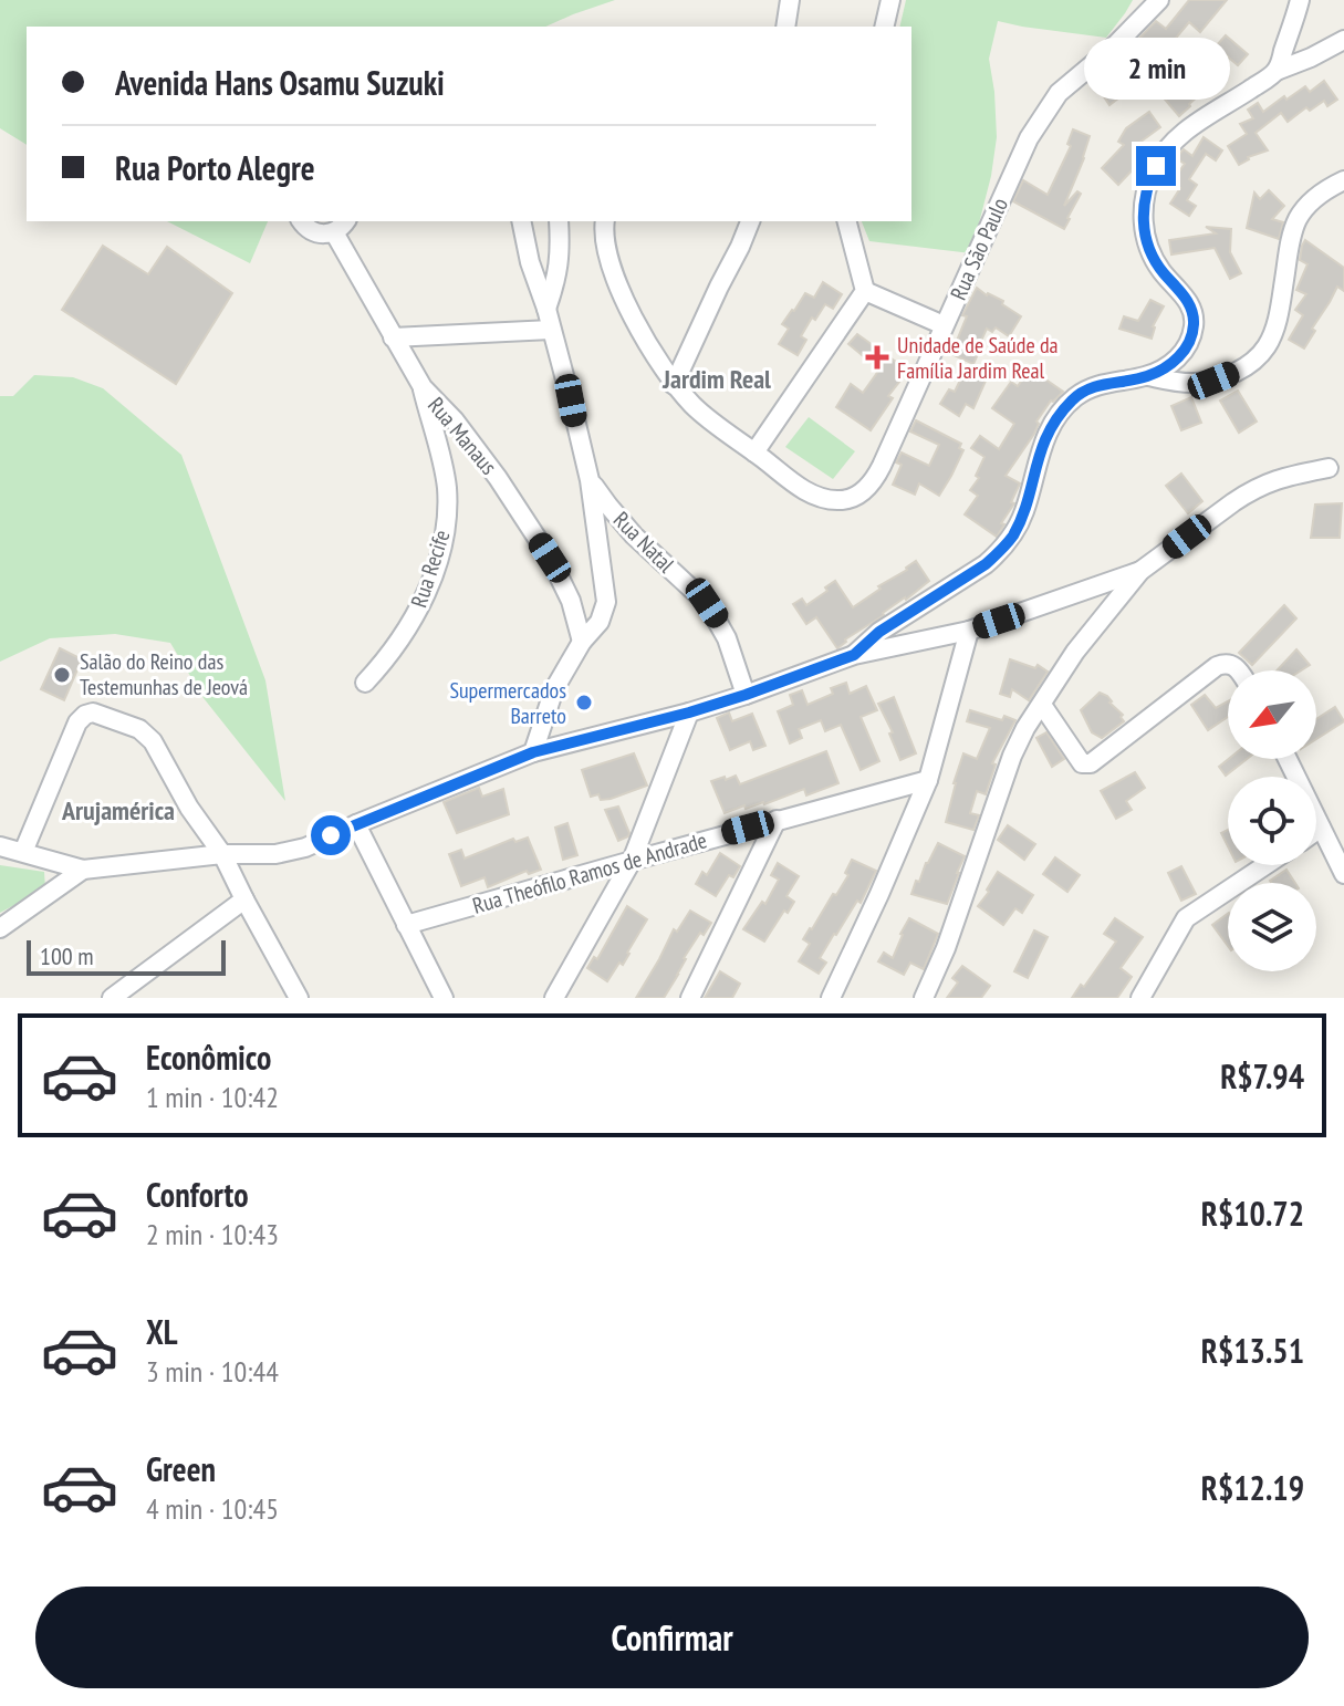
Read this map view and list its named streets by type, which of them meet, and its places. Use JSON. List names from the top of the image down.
{
  "streets": {
    "street": [
      "Rua São Paulo",
      "Rua Manaus",
      "Rua Natal",
      "Rua Recife",
      "Rua Theófilo Ramos de Andrade"
    ]
  },
  "crossings": [
    ["Rua Manaus", "Rua Recife"]
  ],
  "districts": ["Jardim Real", "Arujamérica"],
  "places": {
    "health": ["Unidade de Saúde da Família Jardim Real"],
    "other": ["Salão do Reino das Testemunhas de Jeová", "Supermercados Barreto"]
  },
  "scale_bar": "100 m",
  "north": "bottom left",
  "page": {
    "banner": ["Avenida Hans Osamu Suzuki", "Rua Porto Alegre"],
    "bubble": "2 min",
    "scale": "100 m",
    "list": [
      {
        "name": "Econômico",
        "note": "1 min · 10:42",
        "value": "R$7.94"
      },
      {
        "name": "Conforto",
        "note": "2 min · 10:43",
        "value": "R$10.72"
      },
      {
        "name": "XL",
        "note": "3 min · 10:44",
        "value": "R$13.51"
      },
      {
        "name": "Green",
        "note": "4 min · 10:45",
        "value": "R$12.19"
      }
    ],
    "buttons": "Confirmar"
  }
}
